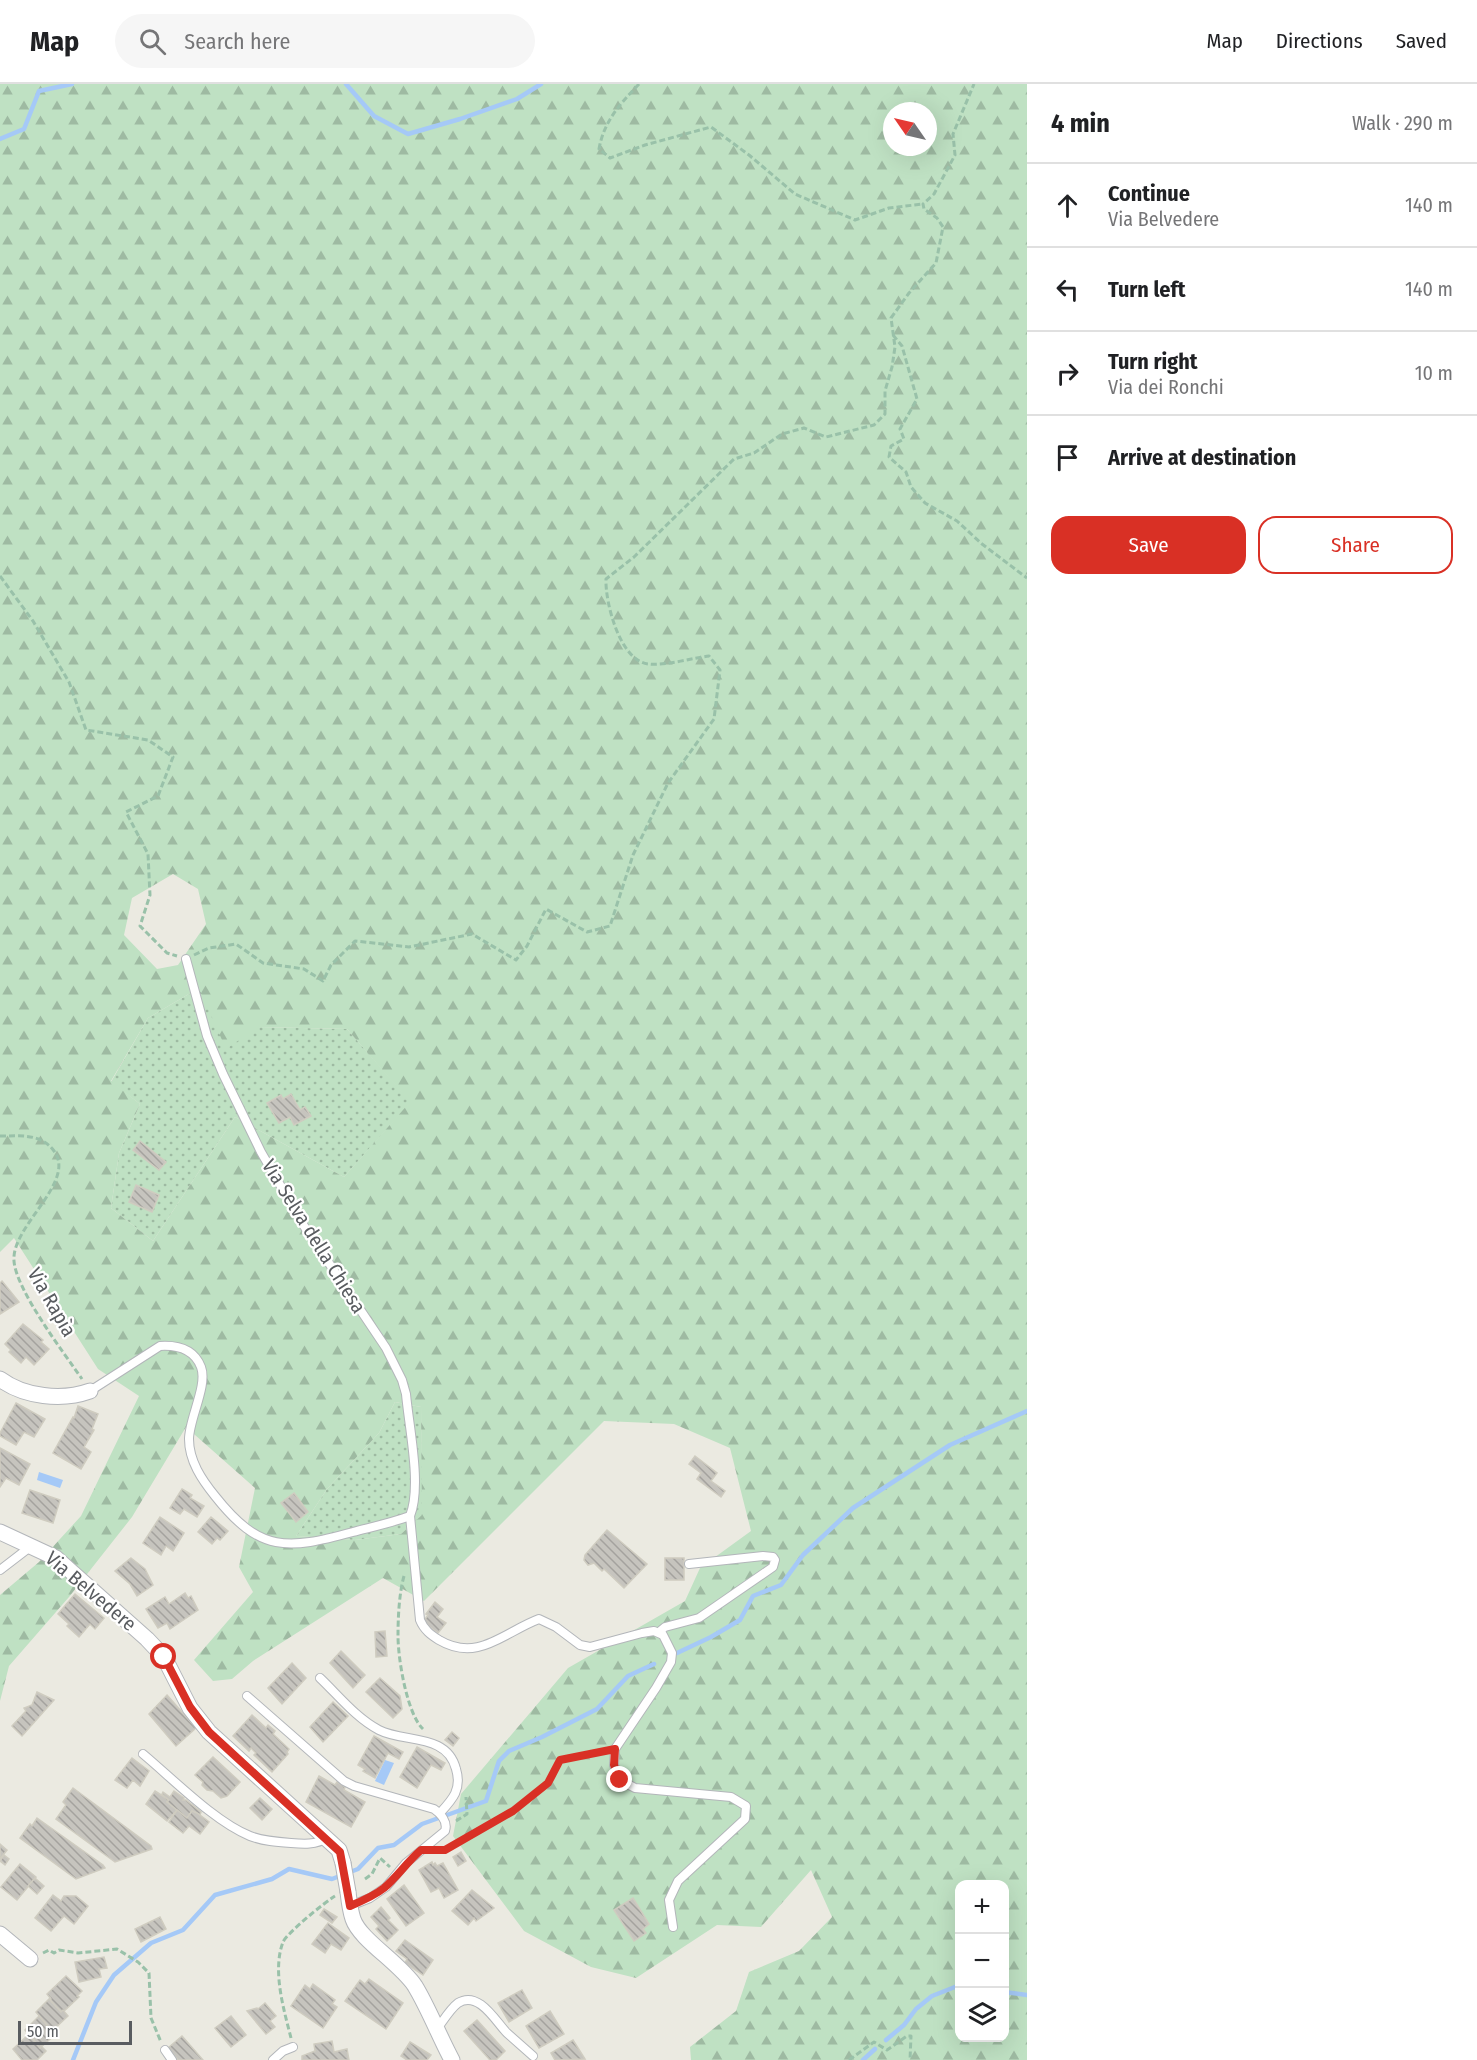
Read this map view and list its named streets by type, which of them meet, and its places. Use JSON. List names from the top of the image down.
{
  "streets": {
    "street": ["Via Belvedere"],
    "lane": ["Via Selva della Chiesa"],
    "path": ["Via Rapìa"]
  },
  "scale_bar": "50 m",
  "north": "top left",
  "page": {
    "header": "Map",
    "search": "Search here",
    "nav": ["Map", "Directions", "Saved"],
    "heading": ["4 min", "Walk · 290 m"],
    "list": [
      ["Continue", "Via Belvedere", "140 m"],
      ["Turn left", "140 m"],
      ["Turn right", "Via dei Ronchi", "10 m"],
      "Arrive at destination"
    ],
    "buttons": ["Save", "Share"],
    "map_buttons": ["+", "−"],
    "scale": "50 m"
  }
}
